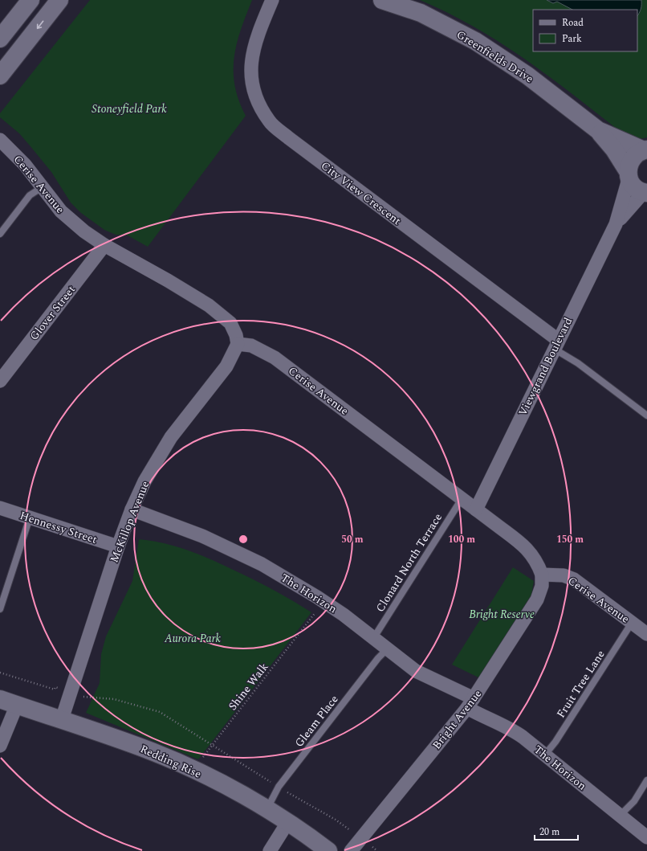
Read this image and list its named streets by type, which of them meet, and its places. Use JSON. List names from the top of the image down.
{
  "streets": {
    "street": [
      "Greenfields Drive",
      "Cerise Avenue",
      "City View Crescent",
      "Glover Street",
      "Viewgrand Boulevard",
      "McKillop Avenue",
      "Hennessy Street",
      "The Horizon",
      "Bright Avenue",
      "Redding Rise"
    ],
    "lane": ["Clonard North Terrace", "Fruit Tree Lane", "Gleam Place"],
    "path": ["Shine Walk"]
  },
  "crossings": [
    ["Greenfields Drive", "Viewgrand Boulevard"],
    ["Cerise Avenue", "Glover Street"],
    ["Cerise Avenue", "Viewgrand Boulevard"],
    ["Cerise Avenue", "McKillop Avenue"],
    ["Cerise Avenue", "Clonard North Terrace"],
    ["Cerise Avenue", "Fruit Tree Lane"],
    ["Cerise Avenue", "Bright Avenue"],
    ["City View Crescent", "Viewgrand Boulevard"],
    ["McKillop Avenue", "Hennessy Street"],
    ["McKillop Avenue", "The Horizon"],
    ["McKillop Avenue", "Redding Rise"],
    ["Clonard North Terrace", "The Horizon"],
    ["The Horizon", "Fruit Tree Lane"],
    ["The Horizon", "Bright Avenue"],
    ["The Horizon", "Gleam Place"],
    ["Shine Walk", "Redding Rise"],
    ["Gleam Place", "Redding Rise"]
  ],
  "parks": ["Stoneyfield Park", "Bright Reserve", "Aurora Park"],
  "legend": ["Road", "Park"],
  "scale_bar": "20 m",
  "rings": ["50 m", "100 m", "150 m"]
}
